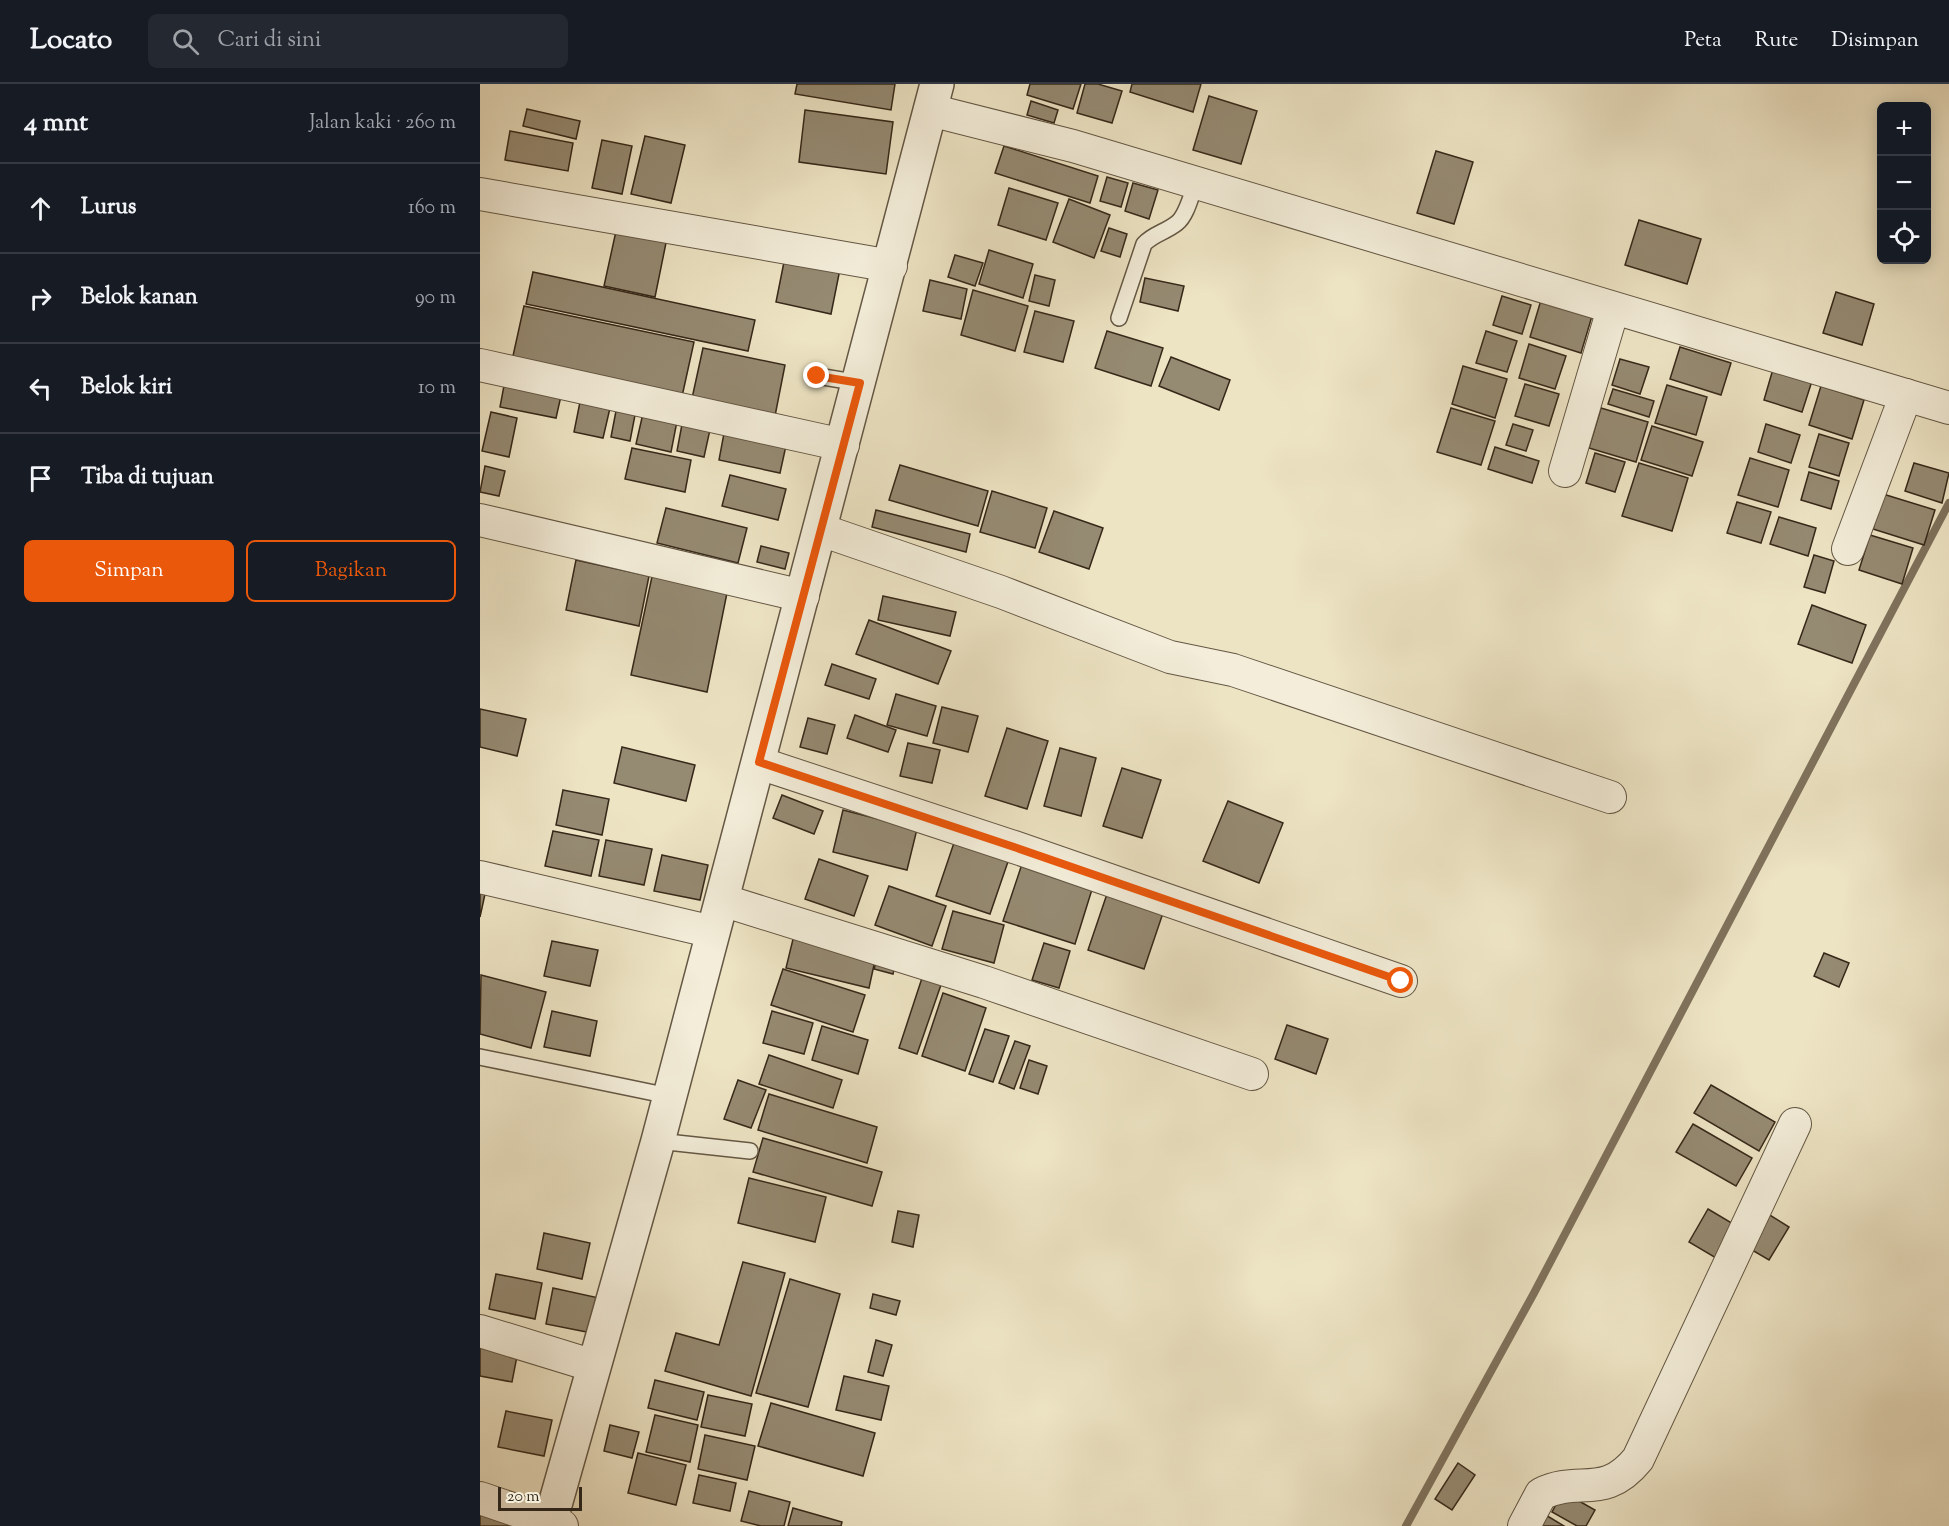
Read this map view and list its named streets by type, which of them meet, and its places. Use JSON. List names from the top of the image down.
{
  "scale_bar": "20 m",
  "page": {
    "header": "Locato",
    "search": "Cari di sini",
    "nav": ["Peta", "Rute", "Disimpan"],
    "heading": ["4 mnt", "Jalan kaki · 260 m"],
    "map_buttons": ["+", "−"],
    "list": [
      ["Lurus", "160 m"],
      ["Belok kanan", "90 m"],
      ["Belok kiri", "10 m"],
      "Tiba di tujuan"
    ],
    "buttons": ["Simpan", "Bagikan"],
    "scale": "20 m"
  }
}
